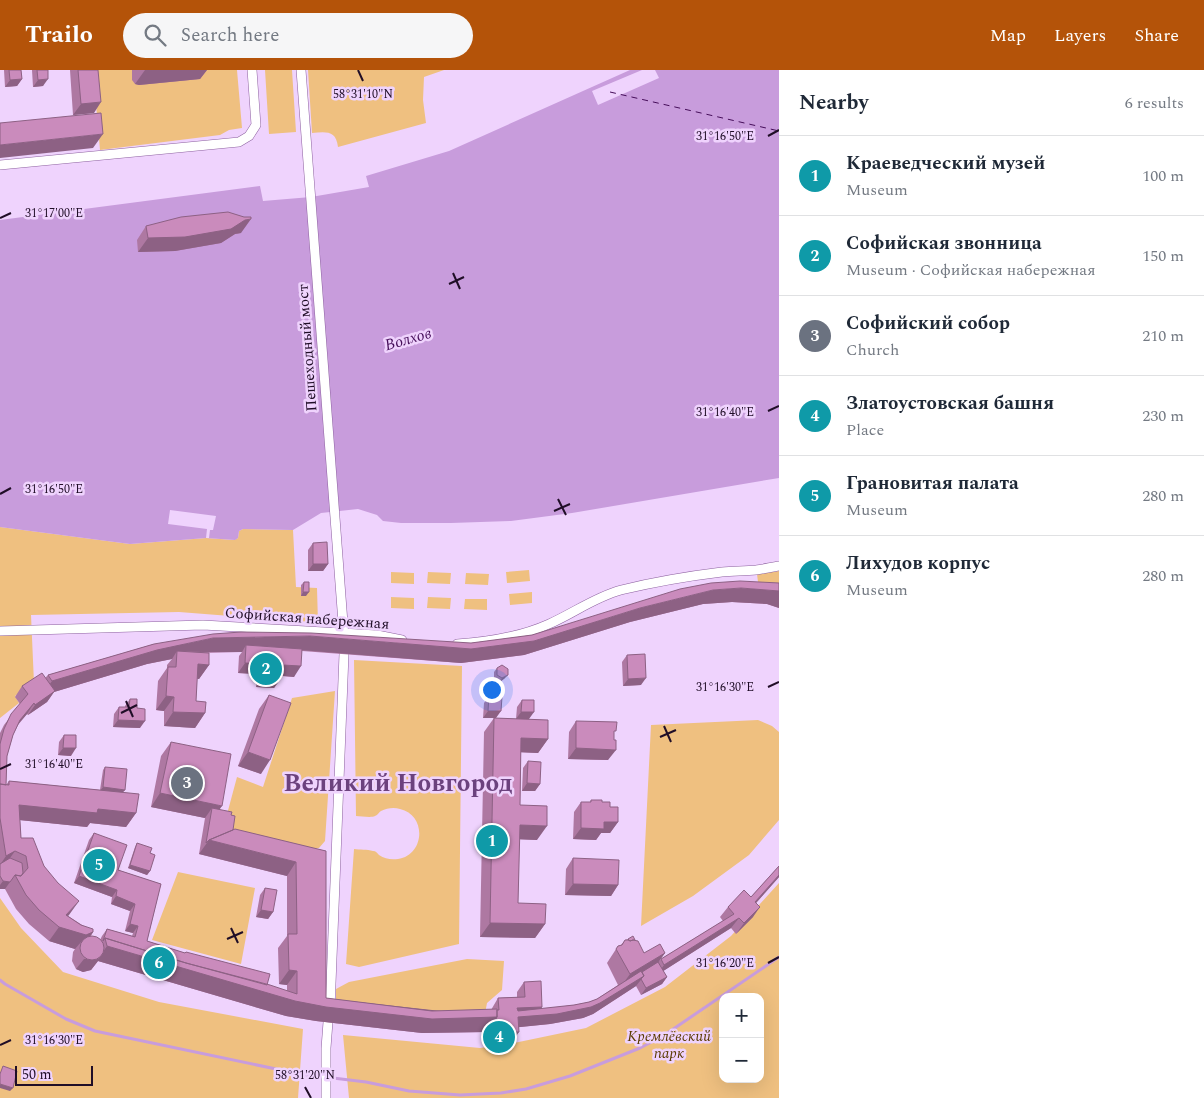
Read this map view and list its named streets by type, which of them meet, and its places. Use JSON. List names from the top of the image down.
{
  "streets": {
    "street": ["Пешеходный мост", "Софийская набережная"]
  },
  "crossings": [
    ["Пешеходный мост", "Софийская набережная"]
  ],
  "districts": ["Великий Новгород"],
  "water": ["Волхов"],
  "parks": ["Кремлёвский парк"],
  "scale_bar": "50 m",
  "page": {
    "header": "Trailo",
    "search": "Search here",
    "nav": ["Map", "Layers", "Share"],
    "heading": ["Nearby", "6 results"],
    "list": [
      {
        "mark": "1",
        "name": "Краеведческий музей",
        "note": "Museum",
        "value": "100 m"
      },
      {
        "mark": "2",
        "name": "Софийская звонница",
        "note": "Museum · Софийская набережная",
        "value": "150 m"
      },
      {
        "mark": "3",
        "name": "Софийский собор",
        "note": "Church",
        "value": "210 m"
      },
      {
        "mark": "4",
        "name": "Златоустовская башня",
        "note": "Place",
        "value": "230 m"
      },
      {
        "mark": "5",
        "name": "Грановитая палата",
        "note": "Museum",
        "value": "280 m"
      },
      {
        "mark": "6",
        "name": "Лихудов корпус",
        "note": "Museum",
        "value": "280 m"
      }
    ],
    "pins": [
      "2",
      "3",
      "1",
      "5",
      "6",
      "4"
    ],
    "map_buttons": ["+", "−"],
    "scale": "50 m"
  },
  "coordinates": [
    "58°31'10\"N",
    "31°16'50\"E",
    "31°17'00\"E",
    "31°16'40\"E",
    "31°16'30\"E",
    "31°16'20\"E",
    "58°31'20\"N"
  ]
}
